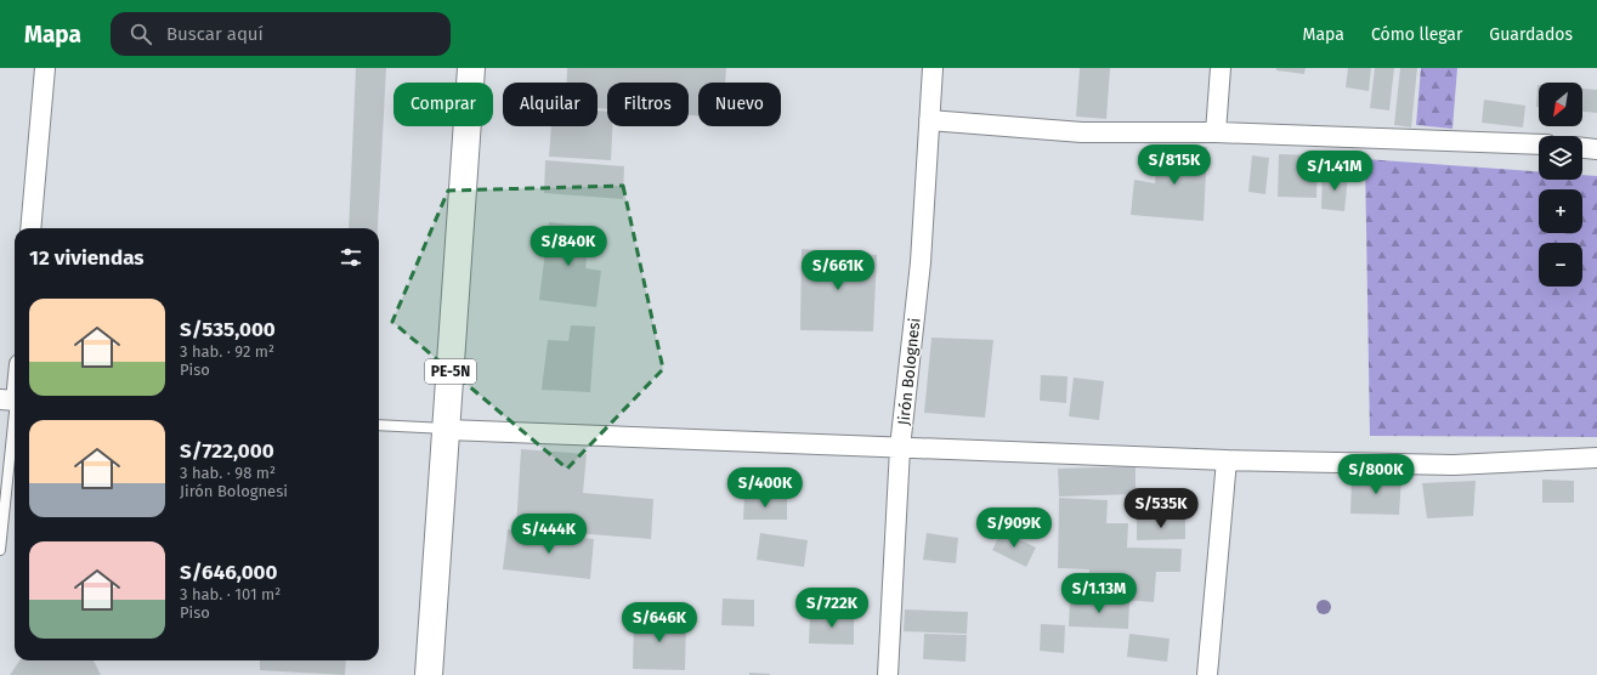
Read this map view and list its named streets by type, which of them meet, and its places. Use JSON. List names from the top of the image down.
{
  "streets": {
    "highway": ["PE-5N"],
    "street": ["Jirón Bolognesi"]
  },
  "north": "bottom left",
  "page": {
    "header": "Mapa",
    "search": "Buscar aquí",
    "nav": ["Mapa", "Cómo llegar", "Guardados"],
    "map_buttons": ["+", "−"],
    "chip": [
      "Comprar",
      "Alquilar",
      "Filtros",
      "Nuevo"
    ],
    "price": [
      "S/815K",
      "S/1.41M",
      "S/840K",
      "S/661K",
      "S/800K",
      "S/400K",
      "S/535K",
      "S/909K",
      "S/444K",
      "S/1.13M",
      "S/722K",
      "S/646K"
    ],
    "heading": "12 viviendas",
    "list": [
      {
        "name": "S/535,000",
        "note": "3 hab. · 92 m² · Piso"
      },
      {
        "name": "S/722,000",
        "note": "3 hab. · 98 m² · Jirón Bolognesi"
      },
      {
        "name": "S/646,000",
        "note": "3 hab. · 101 m² · Piso"
      }
    ]
  }
}
